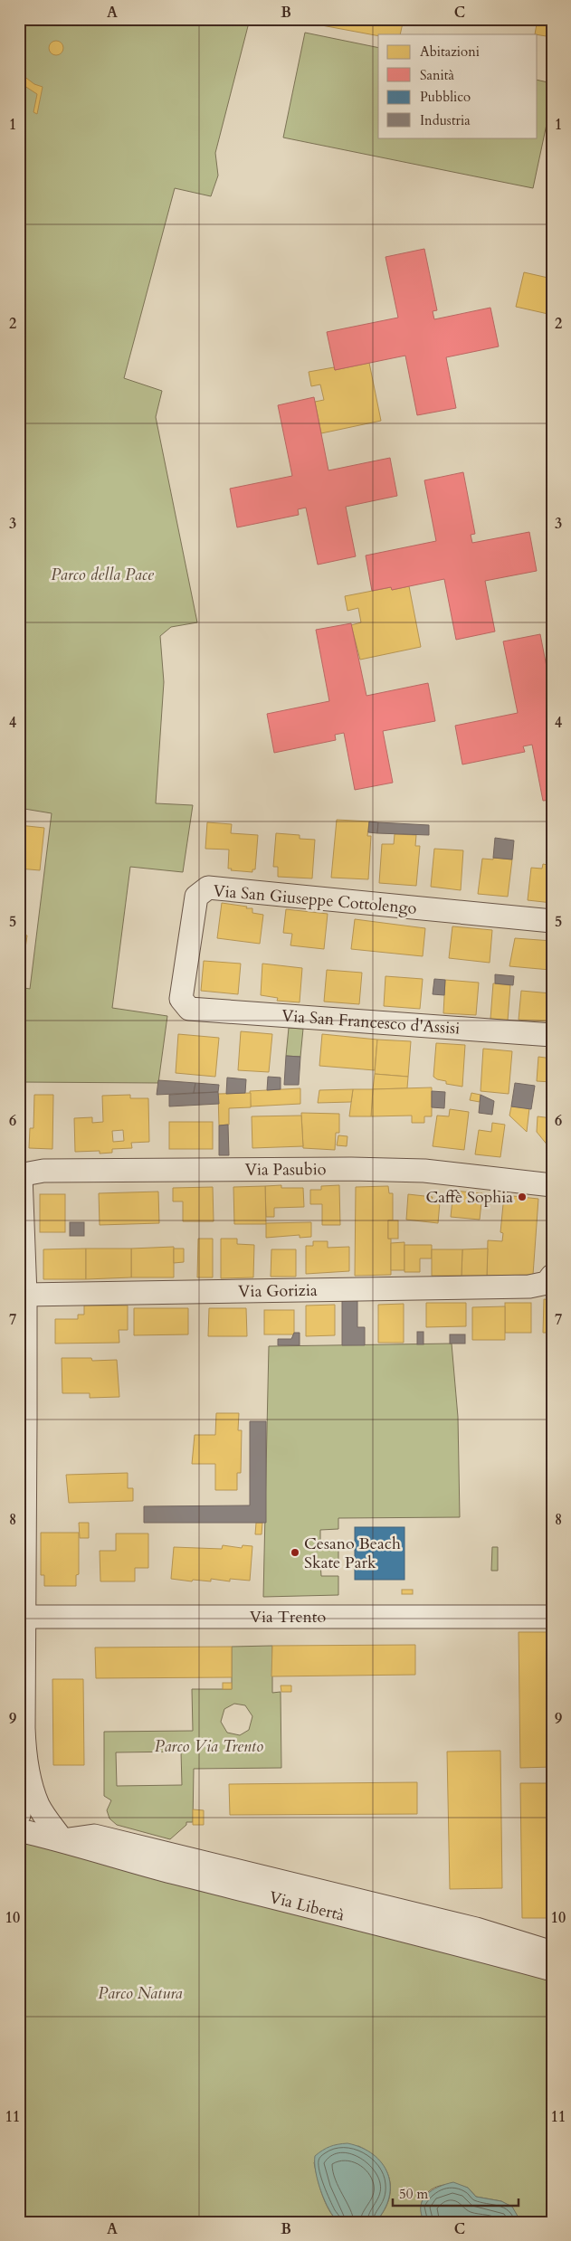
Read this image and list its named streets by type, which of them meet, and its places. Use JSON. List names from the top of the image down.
{
  "streets": {
    "street": [
      "Via San Giuseppe Cottolengo",
      "Via San Francesco d'Assisi",
      "Via Pasubio",
      "Via Gorizia",
      "Via Trento",
      "Via Libertà"
    ]
  },
  "crossings": [
    ["Via San Giuseppe Cottolengo", "Via San Francesco d'Assisi"]
  ],
  "parks": ["Parco della Pace", "Parco Via Trento", "Parco Natura"],
  "places": ["Caffè Sophia", "Cesano Beach Skate Park"],
  "legend": [
    "Abitazioni",
    "Sanità",
    "Pubblico",
    "Industria"
  ],
  "scale_bar": "50 m",
  "grid": {
    "columns": ["A", "B", "C"],
    "rows": [
      "1",
      "2",
      "3",
      "4",
      "5",
      "6",
      "7",
      "8",
      "9",
      "10",
      "11"
    ]
  }
}
